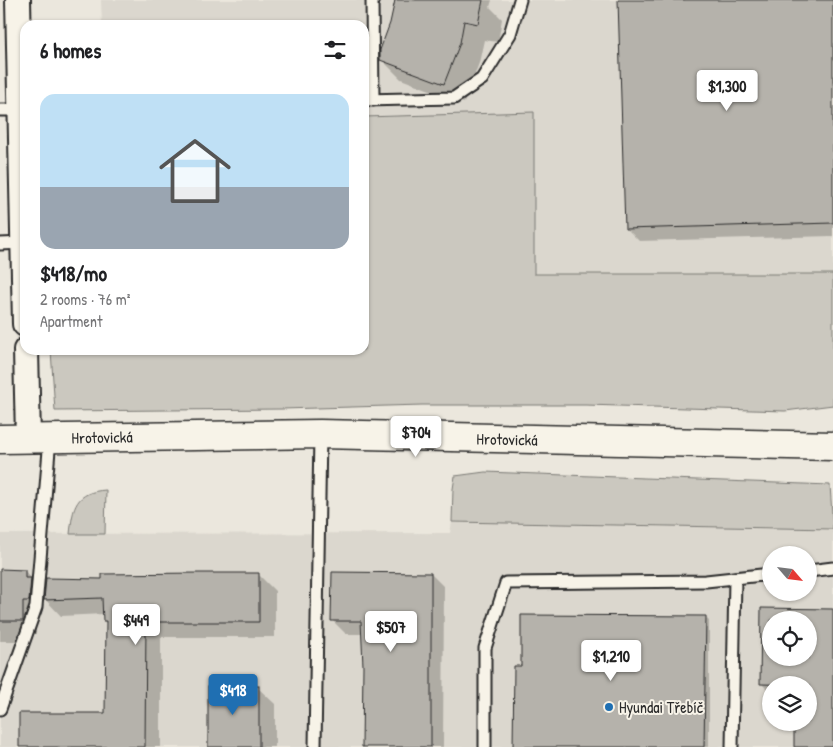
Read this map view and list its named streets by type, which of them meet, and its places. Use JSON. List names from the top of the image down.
{
  "streets": {
    "main road": ["Hrotovická"]
  },
  "places": ["Hyundai Třebíč"],
  "north": "bottom right",
  "page": {
    "heading": "6 homes",
    "price": [
      "$1,300",
      "$704",
      "$449",
      "$507",
      "$1,210",
      "$418"
    ],
    "list": [
      {
        "name": "$418/mo",
        "note": "2 rooms · 76 m² · Apartment"
      }
    ]
  }
}
